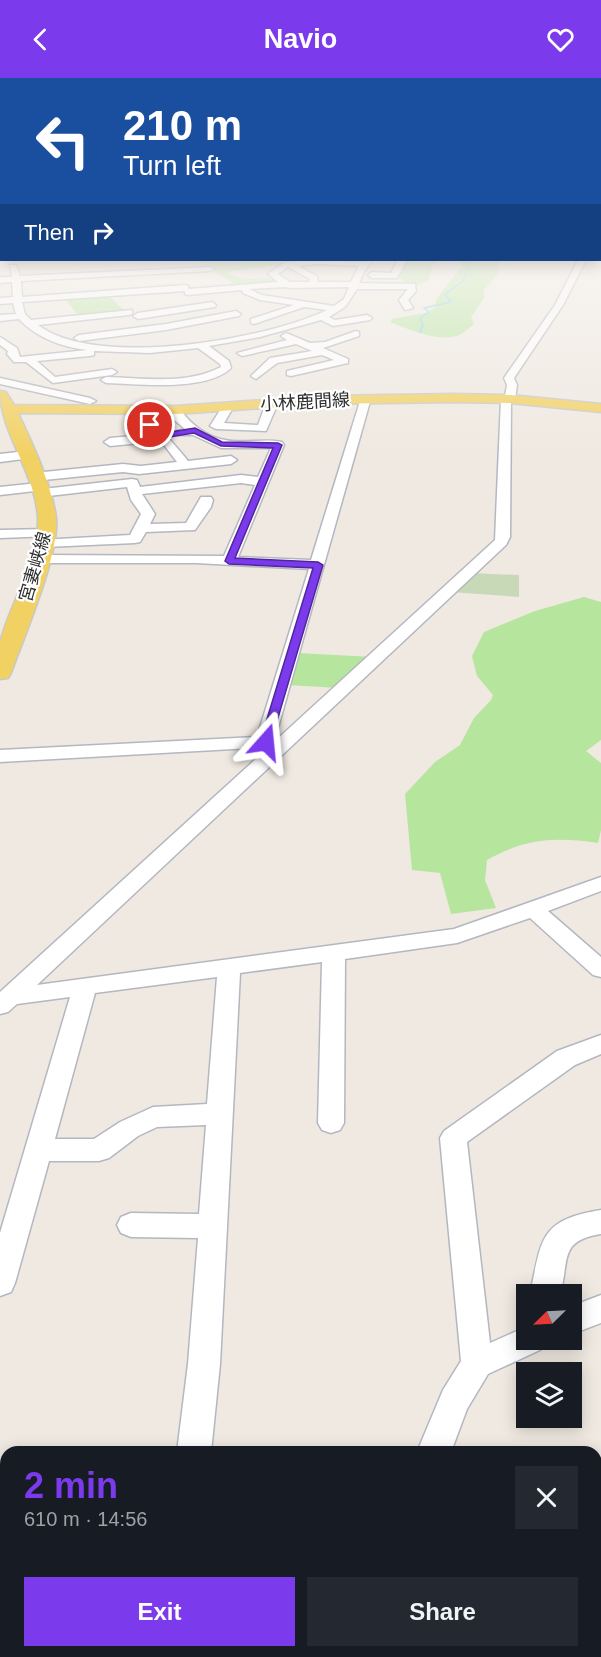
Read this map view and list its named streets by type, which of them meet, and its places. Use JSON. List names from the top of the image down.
{
  "streets": {
    "main road": ["小林鹿間線", "宮妻峡線"]
  },
  "crossings": [
    ["小林鹿間線", "宮妻峡線"]
  ],
  "north": "bottom left",
  "page": {
    "header": "Navio",
    "turn": ["210 m", "Turn left"],
    "then": "Then",
    "heading": ["2 min", "610 m · 14:56"],
    "buttons": ["Exit", "Share"]
  }
}
